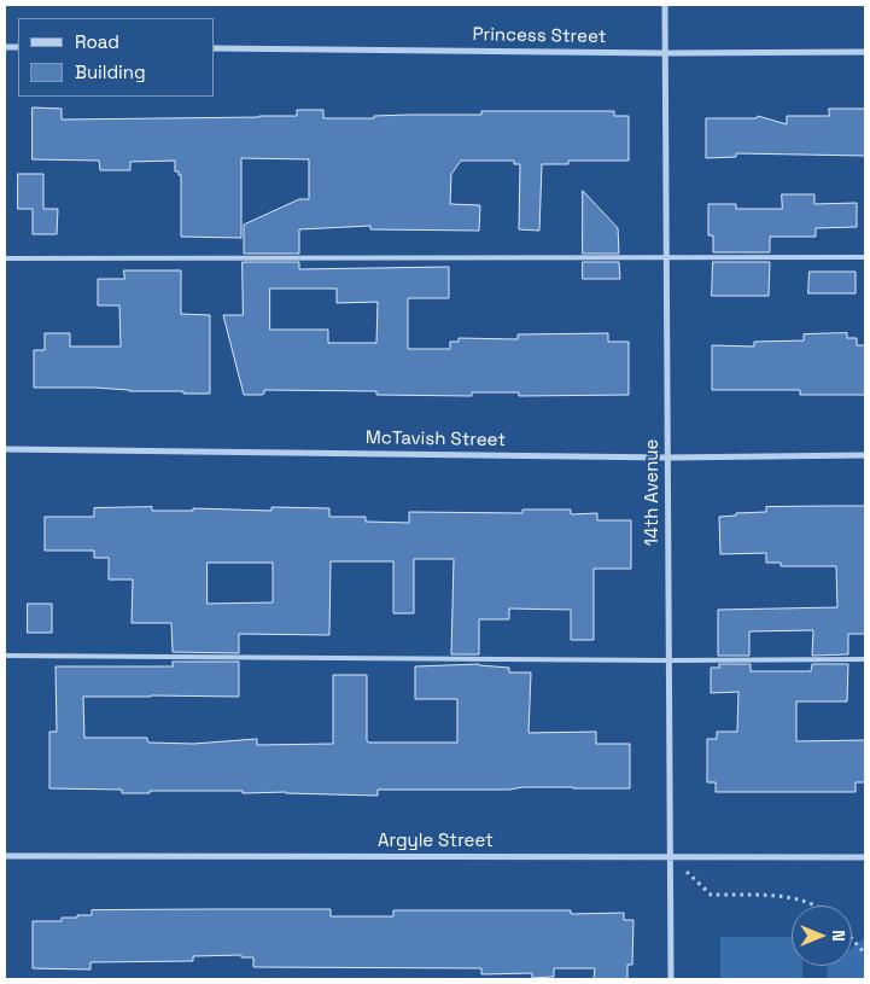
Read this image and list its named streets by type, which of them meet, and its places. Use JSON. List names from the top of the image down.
{
  "streets": {
    "street": [
      "Princess Street",
      "McTavish Street",
      "14th Avenue",
      "Argyle Street"
    ]
  },
  "crossings": [
    ["Princess Street", "14th Avenue"],
    ["McTavish Street", "14th Avenue"],
    ["14th Avenue", "Argyle Street"]
  ],
  "legend": ["Road", "Building"],
  "north": "right"
}
